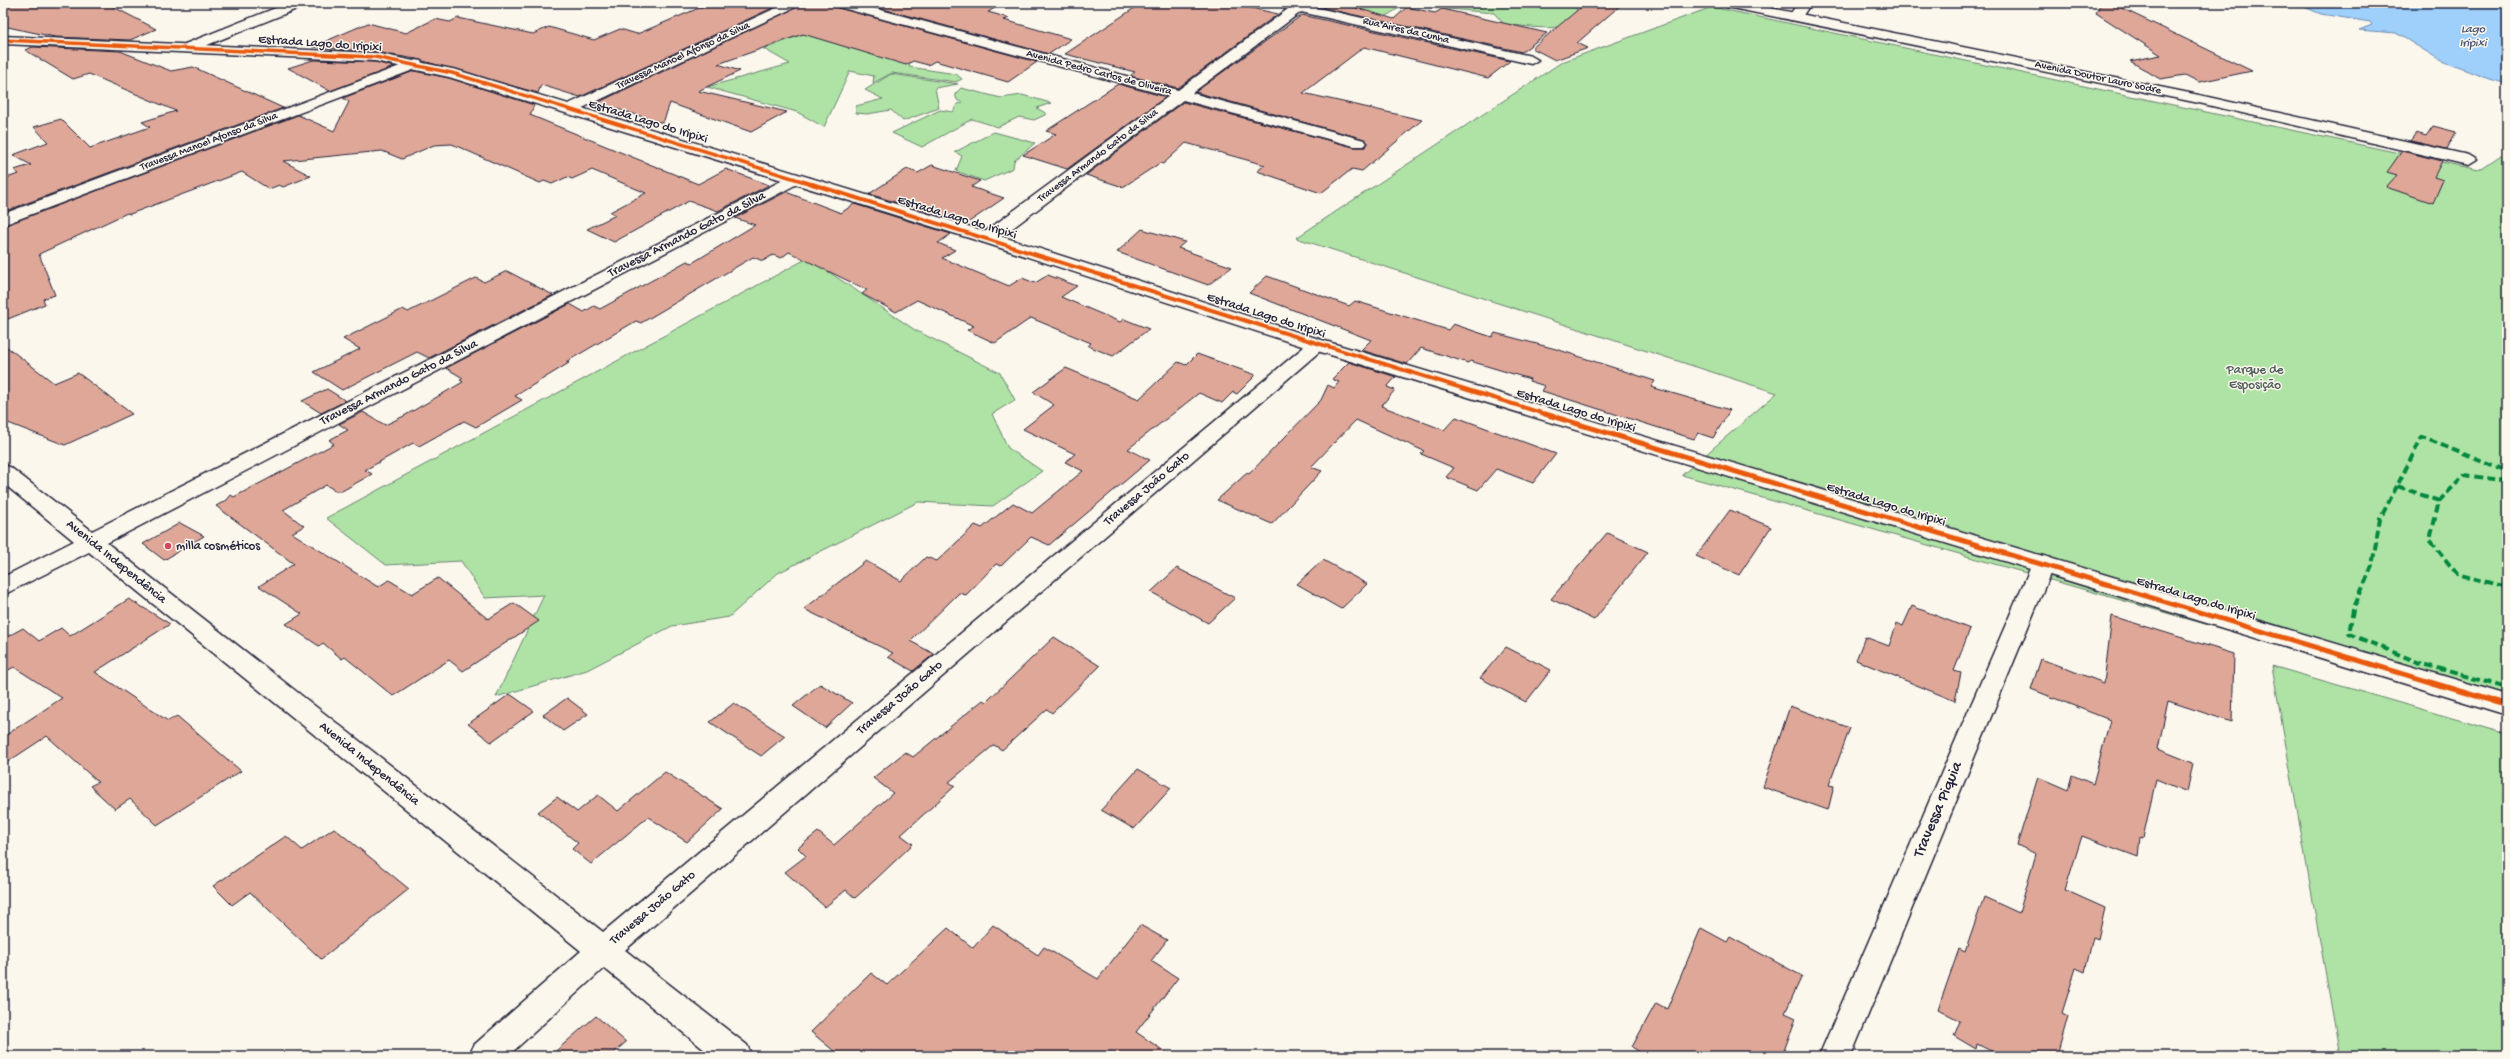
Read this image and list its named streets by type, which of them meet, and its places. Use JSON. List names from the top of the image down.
{
  "streets": {
    "street": [
      "Rua Aires da Cunha",
      "Estrada Lago do Iripixi",
      "Travessa Manoel Afonso da Silva",
      "Avenida Pedro Carlos de Oliveira",
      "Avenida Doutor Lauro Sodre",
      "Travessa Armando Gato da Silva",
      "Travessa João Gato",
      "Avenida Independência",
      "Travessa Piquia"
    ]
  },
  "crossings": [
    ["Rua Aires da Cunha", "Travessa Armando Gato da Silva"],
    ["Estrada Lago do Iripixi", "Travessa Manoel Afonso da Silva"],
    ["Estrada Lago do Iripixi", "Travessa Armando Gato da Silva"],
    ["Estrada Lago do Iripixi", "Travessa João Gato"],
    ["Estrada Lago do Iripixi", "Travessa Piquia"],
    ["Avenida Pedro Carlos de Oliveira", "Travessa Armando Gato da Silva"],
    ["Travessa Armando Gato da Silva", "Avenida Independência"],
    ["Travessa João Gato", "Avenida Independência"]
  ],
  "water": ["Lago Iripixi"],
  "parks": ["Parque de Esposição"],
  "places": ["milla cosméticos"]
}
